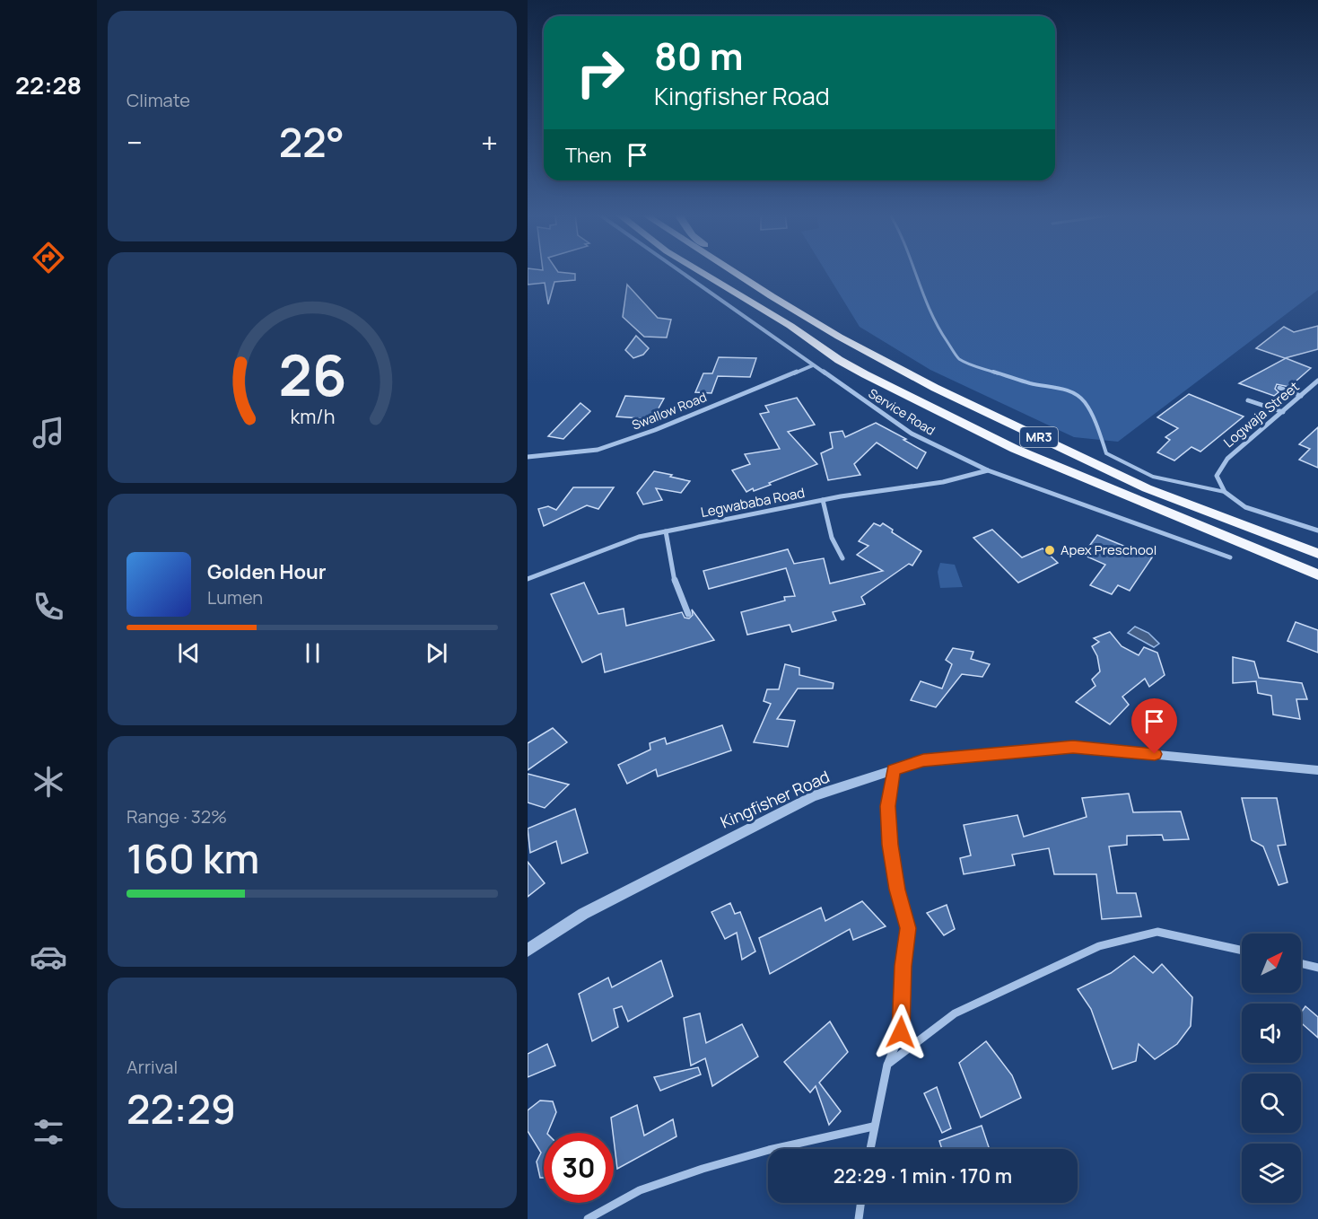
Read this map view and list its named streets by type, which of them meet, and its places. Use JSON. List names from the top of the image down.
{
  "streets": {
    "highway": ["MR3"],
    "street": [
      "Swallow Road",
      "Service Road",
      "Logwaja Street",
      "Legwababa Road",
      "Kingfisher Road"
    ]
  },
  "crossings": [
    ["Swallow Road", "Service Road"],
    ["Service Road", "Legwababa Road"]
  ],
  "places": ["Apex Preschool"],
  "north": "top right",
  "page": {
    "tabs": "22:28",
    "tile": [
      "Climate",
      ["Range · 32%", "160 km"],
      ["Arrival", "22:29"]
    ],
    "turn": ["80 m", "Kingfisher Road"],
    "heat": ["−", "22°", "+"],
    "then": "Then",
    "song": ["Golden Hour", "Lumen"],
    "limit": "30",
    "trip": "22:29 · 1 min · 170 m",
    "gauge": ["26", "km/h"]
  }
}
